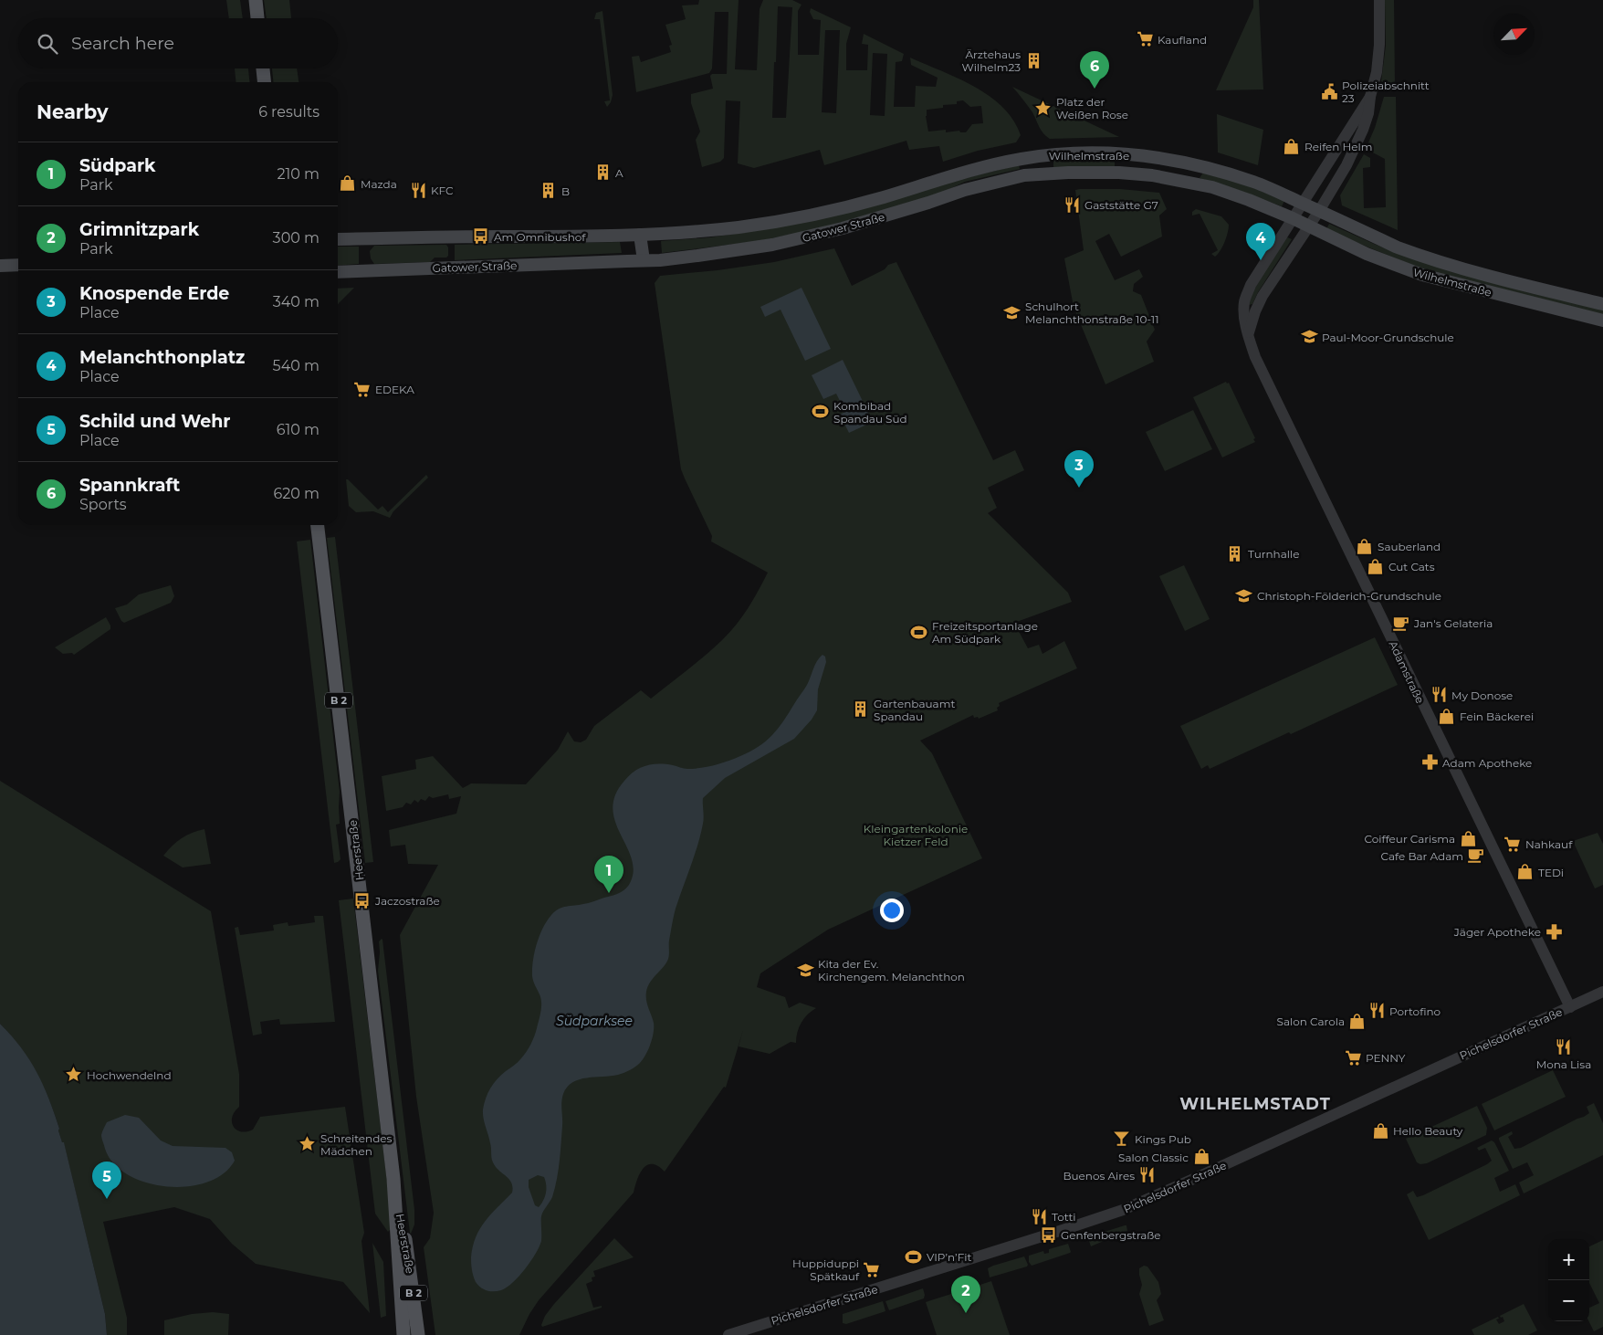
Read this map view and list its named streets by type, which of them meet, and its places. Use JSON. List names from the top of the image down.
{
  "streets": {
    "main road": [
      "Wilhelmstraße",
      "Gatower Straße",
      "B 2",
      "Heerstraße"
    ],
    "street": ["Adamstraße", "Pichelsdorfer Straße"]
  },
  "crossings": [
    ["Wilhelmstraße", "Gatower Straße"],
    ["Wilhelmstraße", "Adamstraße"],
    ["Adamstraße", "Pichelsdorfer Straße"]
  ],
  "districts": ["WILHELMSTADT"],
  "water": ["Südparksee"],
  "parks": ["Kleingartenkolonie Kietzer Feld"],
  "places": {
    "supermarket": [
      "Kaufland",
      "EDEKA",
      "Nahkauf",
      "PENNY",
      "Huppiduppi Spätkauf"
    ],
    "building": [
      "Ärztehaus Wilhelm23",
      "A",
      "B",
      "Turnhalle",
      "Gartenbauamt Spandau"
    ],
    "public building": ["Polizeiabschnitt 23"],
    "place": ["Platz der Weißen Rose", "Hochwendelnd", "Schreitendes Mädchen"],
    "shop": [
      "Reifen Helm",
      "Mazda",
      "Sauberland",
      "Cut Cats",
      "Fein Bäckerei",
      "Coiffeur Carisma",
      "TEDi",
      "Salon Carola",
      "Hello Beauty",
      "Salon Classic"
    ],
    "restaurant": [
      "KFC",
      "Gaststätte G7",
      "My Donose",
      "Portofino",
      "Mona Lisa",
      "Buenos Aires",
      "Totti"
    ],
    "bus stop": ["Am Omnibushof", "Jaczostraße", "Genfenbergstraße"],
    "school or university": [
      "Schulhort Melanchthonstraße 10-11",
      "Paul-Moor-Grundschule",
      "Christoph-Földerich-Grundschule",
      "Kita der Ev. Kirchengem. Melanchthon"
    ],
    "sports": ["Kombibad Spandau Süd", "Freizeitsportanlage Am Südpark", "VIP’n’Fit"],
    "cafe": ["Jan's Gelateria", "Cafe Bar Adam"],
    "pharmacy": ["Adam Apotheke", "Jäger Apotheke"],
    "bar": ["Kings Pub"]
  },
  "north": "top right",
  "page": {
    "search": "Search here",
    "pins": [
      "6",
      "4",
      "3",
      "1",
      "5",
      "2"
    ],
    "heading": ["Nearby", "6 results"],
    "list": [
      {
        "mark": "1",
        "name": "Südpark",
        "note": "Park",
        "value": "210 m"
      },
      {
        "mark": "2",
        "name": "Grimnitzpark",
        "note": "Park",
        "value": "300 m"
      },
      {
        "mark": "3",
        "name": "Knospende Erde",
        "note": "Place",
        "value": "340 m"
      },
      {
        "mark": "4",
        "name": "Melanchthonplatz",
        "note": "Place",
        "value": "540 m"
      },
      {
        "mark": "5",
        "name": "Schild und Wehr",
        "note": "Place",
        "value": "610 m"
      },
      {
        "mark": "6",
        "name": "Spannkraft",
        "note": "Sports",
        "value": "620 m"
      }
    ],
    "map_buttons": ["+", "−"]
  }
}
